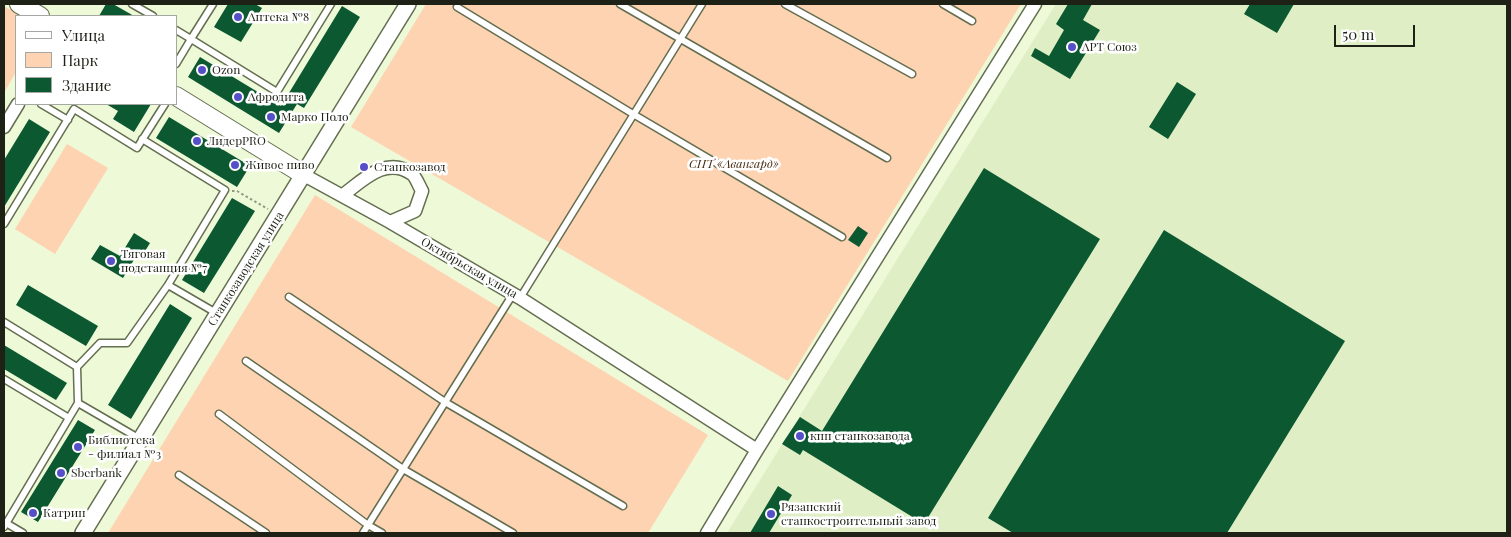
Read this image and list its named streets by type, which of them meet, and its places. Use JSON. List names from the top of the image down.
{
  "streets": {
    "main road": ["Октябрьская улица"],
    "street": ["Станкозаводская улица"]
  },
  "crossings": [
    ["Октябрьская улица", "Станкозаводская улица"]
  ],
  "parks": ["СНТ «Авангард»"],
  "places": [
    "Аптека №8",
    "АРТ Союз",
    "Ozon",
    "Афродита",
    "Марко Поло",
    "ЛидерPRO",
    "Живое пиво",
    "Станкозавод",
    "Тяговая подстанция №7",
    "кпп станкозавода",
    "Библиотека - филиал №3",
    "Sberbank",
    "Катрин",
    "Рязанский станкостроительный завод"
  ],
  "legend": ["Улица", "Парк", "Здание"],
  "scale_bar": "50 m"
}
